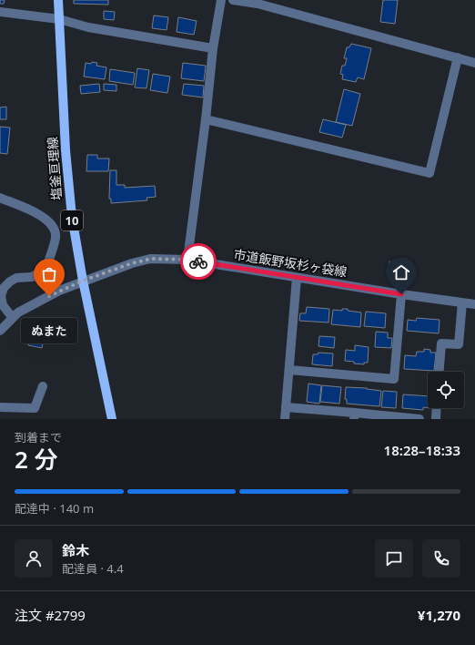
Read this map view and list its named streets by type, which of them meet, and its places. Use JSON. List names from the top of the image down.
{
  "streets": {
    "main road": ["塩釜亘理線", "10"],
    "street": ["市道飯野坂杉ヶ袋線"]
  },
  "crossings": [
    ["塩釜亘理線", "市道飯野坂杉ヶ袋線"]
  ],
  "places": ["ぬまた"],
  "page": {
    "bubble": "ぬまた",
    "heading": ["2 分", "到着まで", "18:28–18:33"],
    "panel": [
      "鈴木",
      "配達員 · 4.4",
      "注文 #2799",
      "¥1,270"
    ],
    "bar": "配達中 · 140 m"
  }
}
